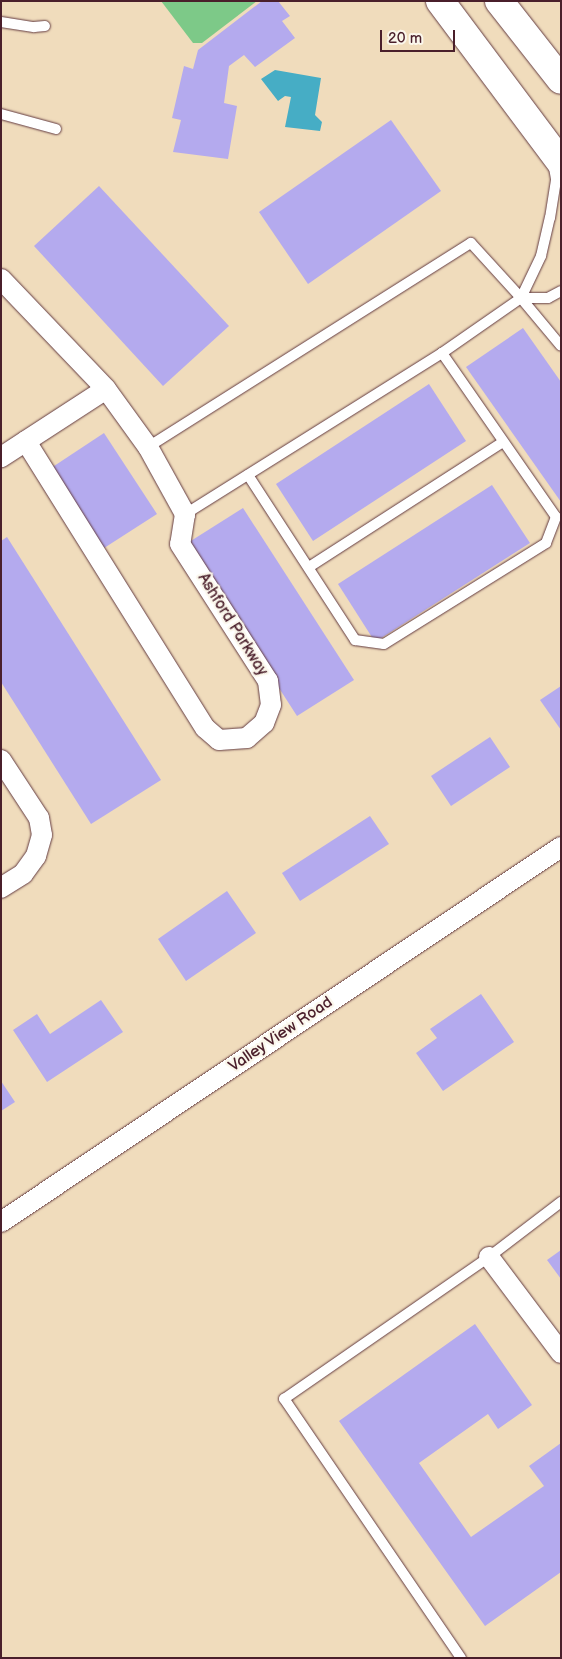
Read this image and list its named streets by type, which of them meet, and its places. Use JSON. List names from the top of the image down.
{
  "streets": {
    "street": ["Ashford Parkway", "Valley View Road"]
  },
  "scale_bar": "20 m"
}
